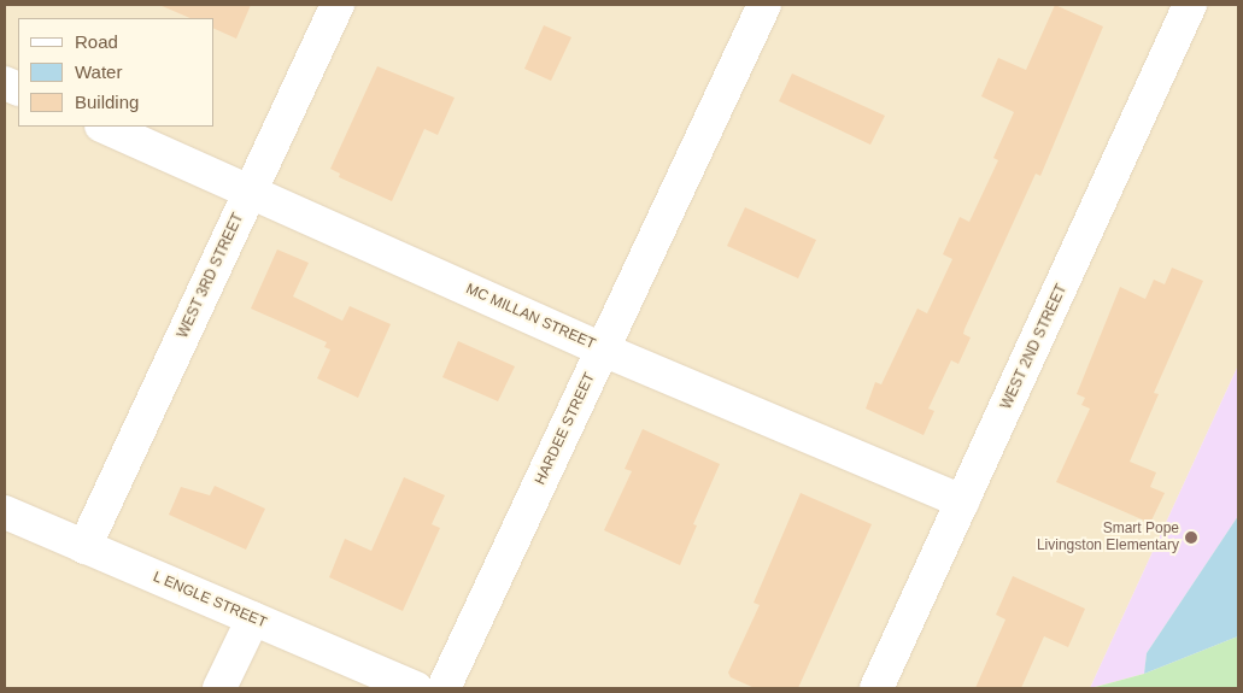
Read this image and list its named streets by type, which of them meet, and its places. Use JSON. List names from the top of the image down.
{
  "streets": {
    "street": [
      "WEST 3RD STREET",
      "MC MILLAN STREET",
      "WEST 2ND STREET",
      "HARDEE STREET",
      "L ENGLE STREET"
    ]
  },
  "crossings": [
    ["WEST 3RD STREET", "MC MILLAN STREET"],
    ["WEST 3RD STREET", "L ENGLE STREET"],
    ["MC MILLAN STREET", "WEST 2ND STREET"],
    ["MC MILLAN STREET", "HARDEE STREET"]
  ],
  "places": ["Smart Pope Livingston Elementary"],
  "legend": ["Road", "Water", "Building"]
}
